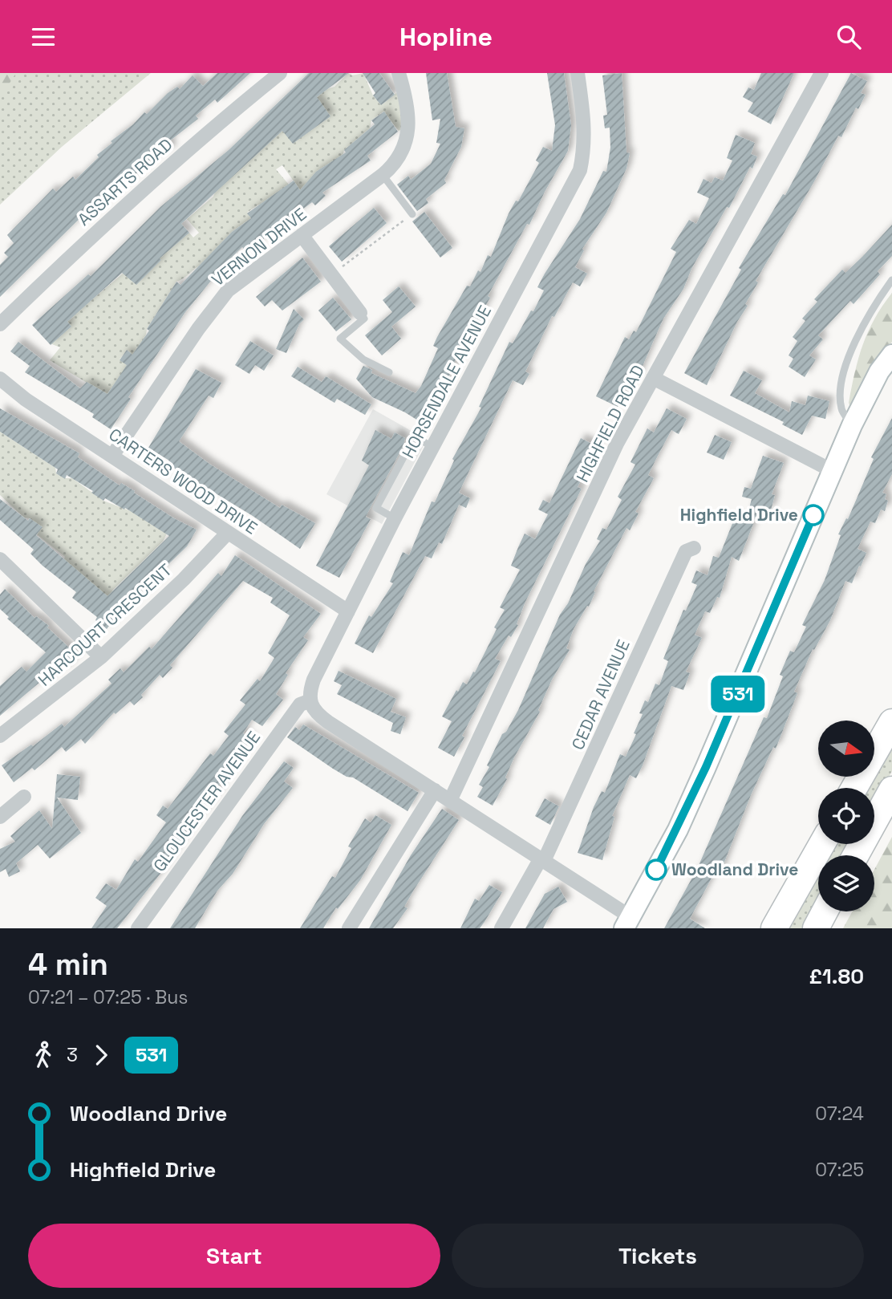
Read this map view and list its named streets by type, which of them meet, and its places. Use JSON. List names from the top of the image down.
{
  "streets": {
    "street": [
      "ASSARTS ROAD",
      "VERNON DRIVE",
      "HORSENDALE AVENUE",
      "HIGHFIELD ROAD",
      "CARTERS WOOD DRIVE",
      "HARCOURT CRESCENT",
      "CEDAR AVENUE",
      "GLOUCESTER AVENUE"
    ]
  },
  "crossings": [
    ["VERNON DRIVE", "CARTERS WOOD DRIVE"],
    ["HORSENDALE AVENUE", "CARTERS WOOD DRIVE"],
    ["HORSENDALE AVENUE", "GLOUCESTER AVENUE"],
    ["CARTERS WOOD DRIVE", "HARCOURT CRESCENT"]
  ],
  "places": ["Highfield Drive", "Woodland Drive"],
  "lines": ["bus line 531"],
  "north": "right",
  "page": {
    "header": "Hopline",
    "on_map": "531",
    "heading": ["4 min", "07:21 – 07:25 · Bus", "£1.80"],
    "legs": ["3", "531"],
    "list": [
      {
        "name": "Woodland Drive",
        "value": "07:24"
      },
      {
        "name": "Highfield Drive",
        "value": "07:25"
      }
    ],
    "buttons": ["Start", "Tickets"]
  }
}
